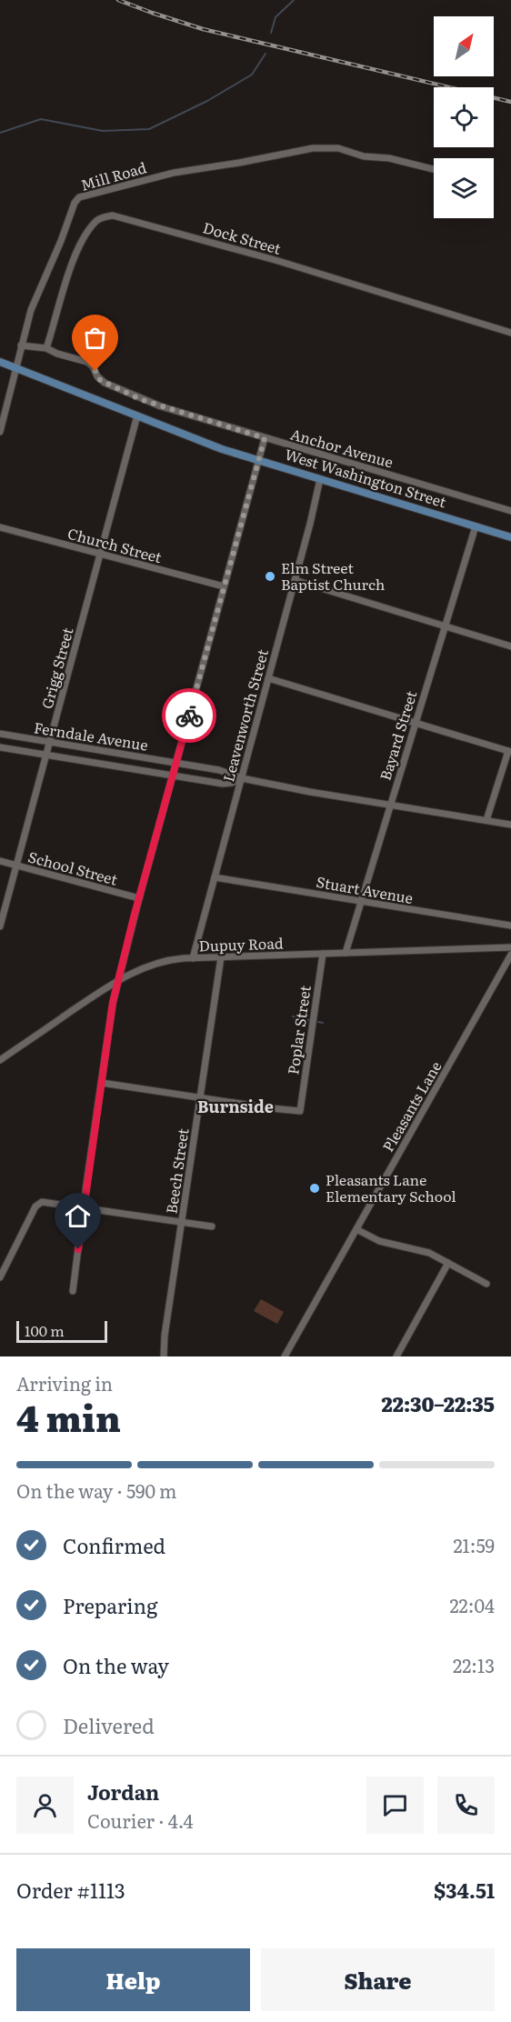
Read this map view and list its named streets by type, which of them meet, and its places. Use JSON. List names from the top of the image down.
{
  "streets": {
    "main road": ["West Washington Street"],
    "street": [
      "Mill Road",
      "Dock Street",
      "Anchor Avenue",
      "Church Street",
      "Grigg Street",
      "Leavenworth Street",
      "Bayard Street",
      "Ferndale Avenue",
      "School Street",
      "Stuart Avenue",
      "Dupuy Road",
      "Poplar Street",
      "Pleasants Lane",
      "Beech Street"
    ]
  },
  "crossings": [
    ["Mill Road", "Anchor Avenue"],
    ["Mill Road", "West Washington Street"],
    ["Dock Street", "Anchor Avenue"],
    ["West Washington Street", "Grigg Street"],
    ["West Washington Street", "Leavenworth Street"],
    ["West Washington Street", "Bayard Street"],
    ["Church Street", "Grigg Street"],
    ["Grigg Street", "Ferndale Avenue"],
    ["Grigg Street", "School Street"],
    ["Leavenworth Street", "Ferndale Avenue"],
    ["Leavenworth Street", "Stuart Avenue"],
    ["Leavenworth Street", "Dupuy Road"],
    ["Bayard Street", "Ferndale Avenue"],
    ["Bayard Street", "Stuart Avenue"],
    ["Bayard Street", "Dupuy Road"],
    ["Dupuy Road", "Poplar Street"],
    ["Dupuy Road", "Beech Street"],
    ["Poplar Street", "Beech Street"]
  ],
  "districts": ["Burnside"],
  "places": ["Elm Street Baptist Church", "Pleasants Lane Elementary School"],
  "scale_bar": "100 m",
  "north": "top right",
  "page": {
    "scale": "100 m",
    "heading": ["4 min", "Arriving in", "22:30–22:35"],
    "panel": [
      "Jordan",
      "Courier · 4.4",
      "Order #1113",
      "$34.51"
    ],
    "bar": "On the way · 590 m",
    "list": [
      ["Confirmed", "21:59"],
      ["Preparing", "22:04"],
      ["On the way", "22:13"],
      "Delivered"
    ],
    "buttons": ["Help", "Share"]
  }
}
